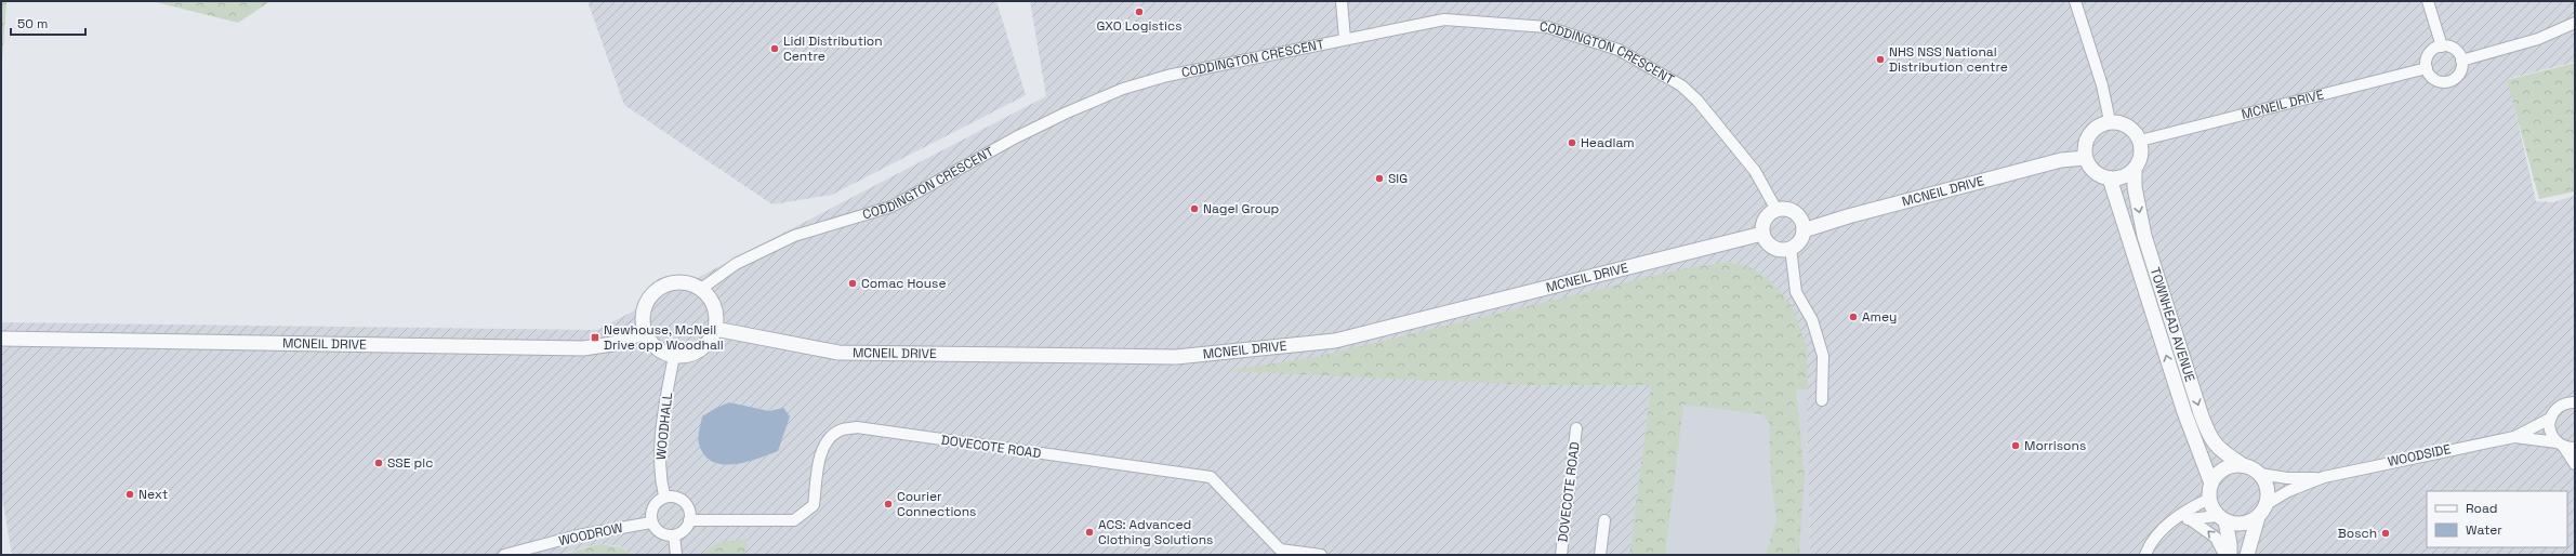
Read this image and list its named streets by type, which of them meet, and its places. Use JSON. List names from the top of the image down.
{
  "streets": {
    "street": [
      "CODDINGTON CRESCENT",
      "MCNEIL DRIVE",
      "TOWNHEAD AVENUE",
      "WOODHALL",
      "DOVECOTE ROAD",
      "WOODSIDE",
      "WOODROW"
    ]
  },
  "crossings": [
    ["CODDINGTON CRESCENT", "MCNEIL DRIVE"],
    ["CODDINGTON CRESCENT", "WOODHALL"],
    ["MCNEIL DRIVE", "TOWNHEAD AVENUE"],
    ["MCNEIL DRIVE", "WOODHALL"],
    ["TOWNHEAD AVENUE", "WOODSIDE"],
    ["WOODHALL", "DOVECOTE ROAD"],
    ["WOODHALL", "WOODROW"],
    ["DOVECOTE ROAD", "WOODROW"]
  ],
  "places": {
    "other": [
      "GXO Logistics",
      "Lidl Distribution Centre",
      "NHS NSS National Distribution centre",
      "Headlam",
      "SIG",
      "Nagel Group",
      "Comac House",
      "Amey",
      "Morrisons",
      "SSE plc",
      "Next",
      "Courier Connections",
      "ACS: Advanced Clothing Solutions",
      "Bosch"
    ],
    "transit": ["Newhouse, McNeil Drive opp Woodhall"]
  },
  "legend": ["Road", "Water"],
  "scale_bar": "50 m"
}
